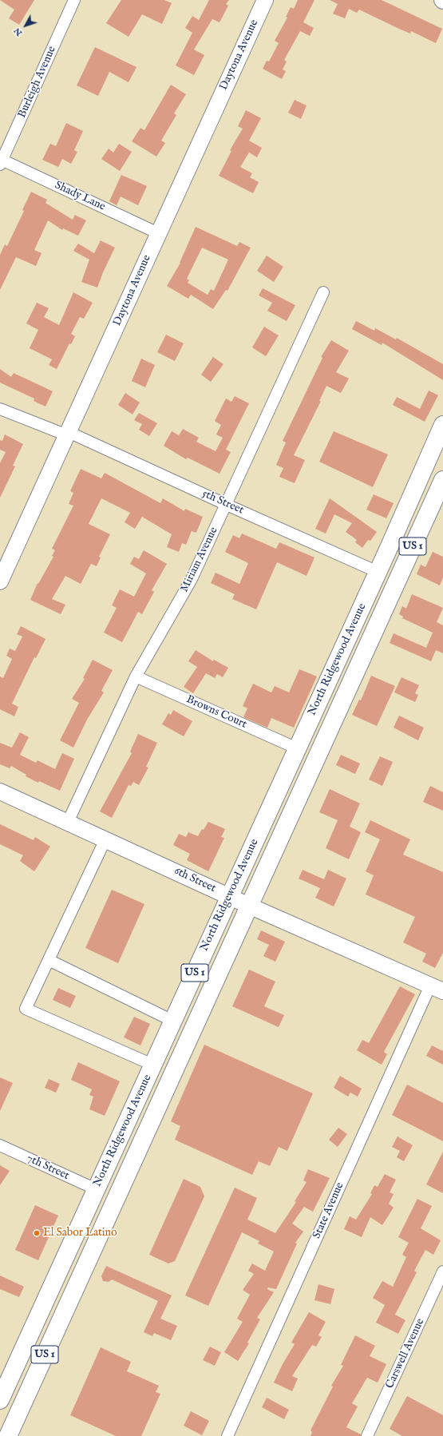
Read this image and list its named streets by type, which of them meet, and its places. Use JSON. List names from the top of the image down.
{
  "streets": {
    "main road": ["US 1", "North Ridgewood Avenue"],
    "street": [
      "Daytona Avenue",
      "Burleigh Avenue",
      "Shady Lane",
      "5th Street",
      "Miriam Avenue",
      "Browns Court",
      "6th Street",
      "7th Street",
      "State Avenue",
      "Carswell Avenue"
    ]
  },
  "crossings": [
    ["Daytona Avenue", "Shady Lane"],
    ["Daytona Avenue", "5th Street"],
    ["Burleigh Avenue", "Shady Lane"],
    ["5th Street", "Miriam Avenue"],
    ["5th Street", "North Ridgewood Avenue"],
    ["Miriam Avenue", "Browns Court"],
    ["Miriam Avenue", "6th Street"],
    ["North Ridgewood Avenue", "Browns Court"],
    ["North Ridgewood Avenue", "6th Street"],
    ["North Ridgewood Avenue", "7th Street"],
    ["6th Street", "State Avenue"]
  ],
  "places": ["El Sabor Latino"],
  "north": "bottom left"
}
